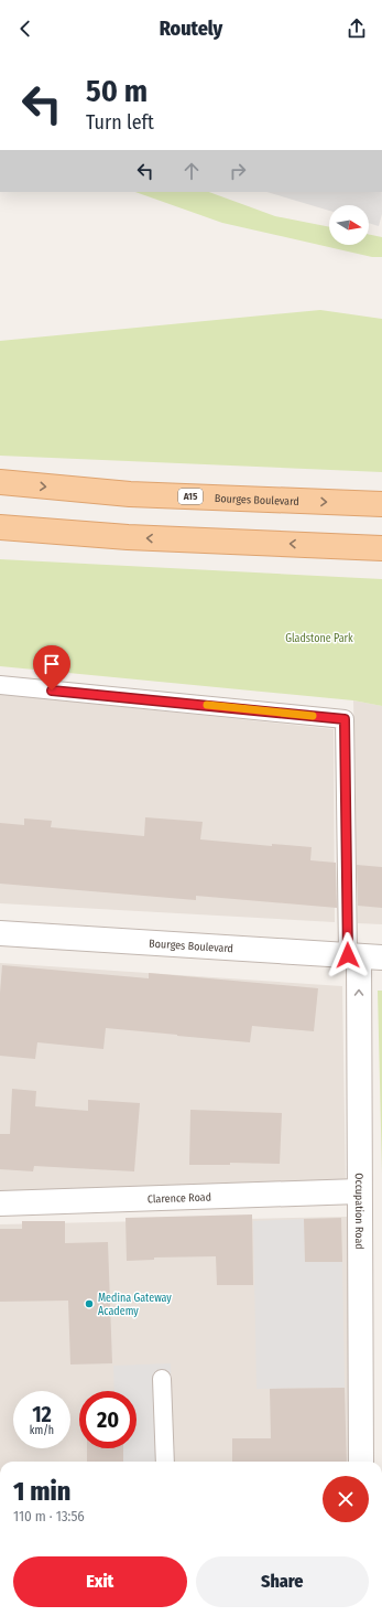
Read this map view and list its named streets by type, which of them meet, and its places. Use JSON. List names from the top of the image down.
{
  "streets": {
    "main road": ["A15", "Bourges Boulevard"],
    "street": ["Clarence Road", "Occupation Road"]
  },
  "crossings": [
    ["Bourges Boulevard", "Occupation Road"],
    ["Clarence Road", "Occupation Road"]
  ],
  "one_way": ["Occupation Road"],
  "parks": ["Gladstone Park"],
  "places": ["Medina Gateway Academy"],
  "north": "right",
  "page": {
    "header": "Routely",
    "turn": ["50 m", "Turn left"],
    "speed": "12 km/h",
    "limit": "20",
    "heading": ["1 min", "110 m · 13:56"],
    "buttons": ["Exit", "Share"]
  }
}
